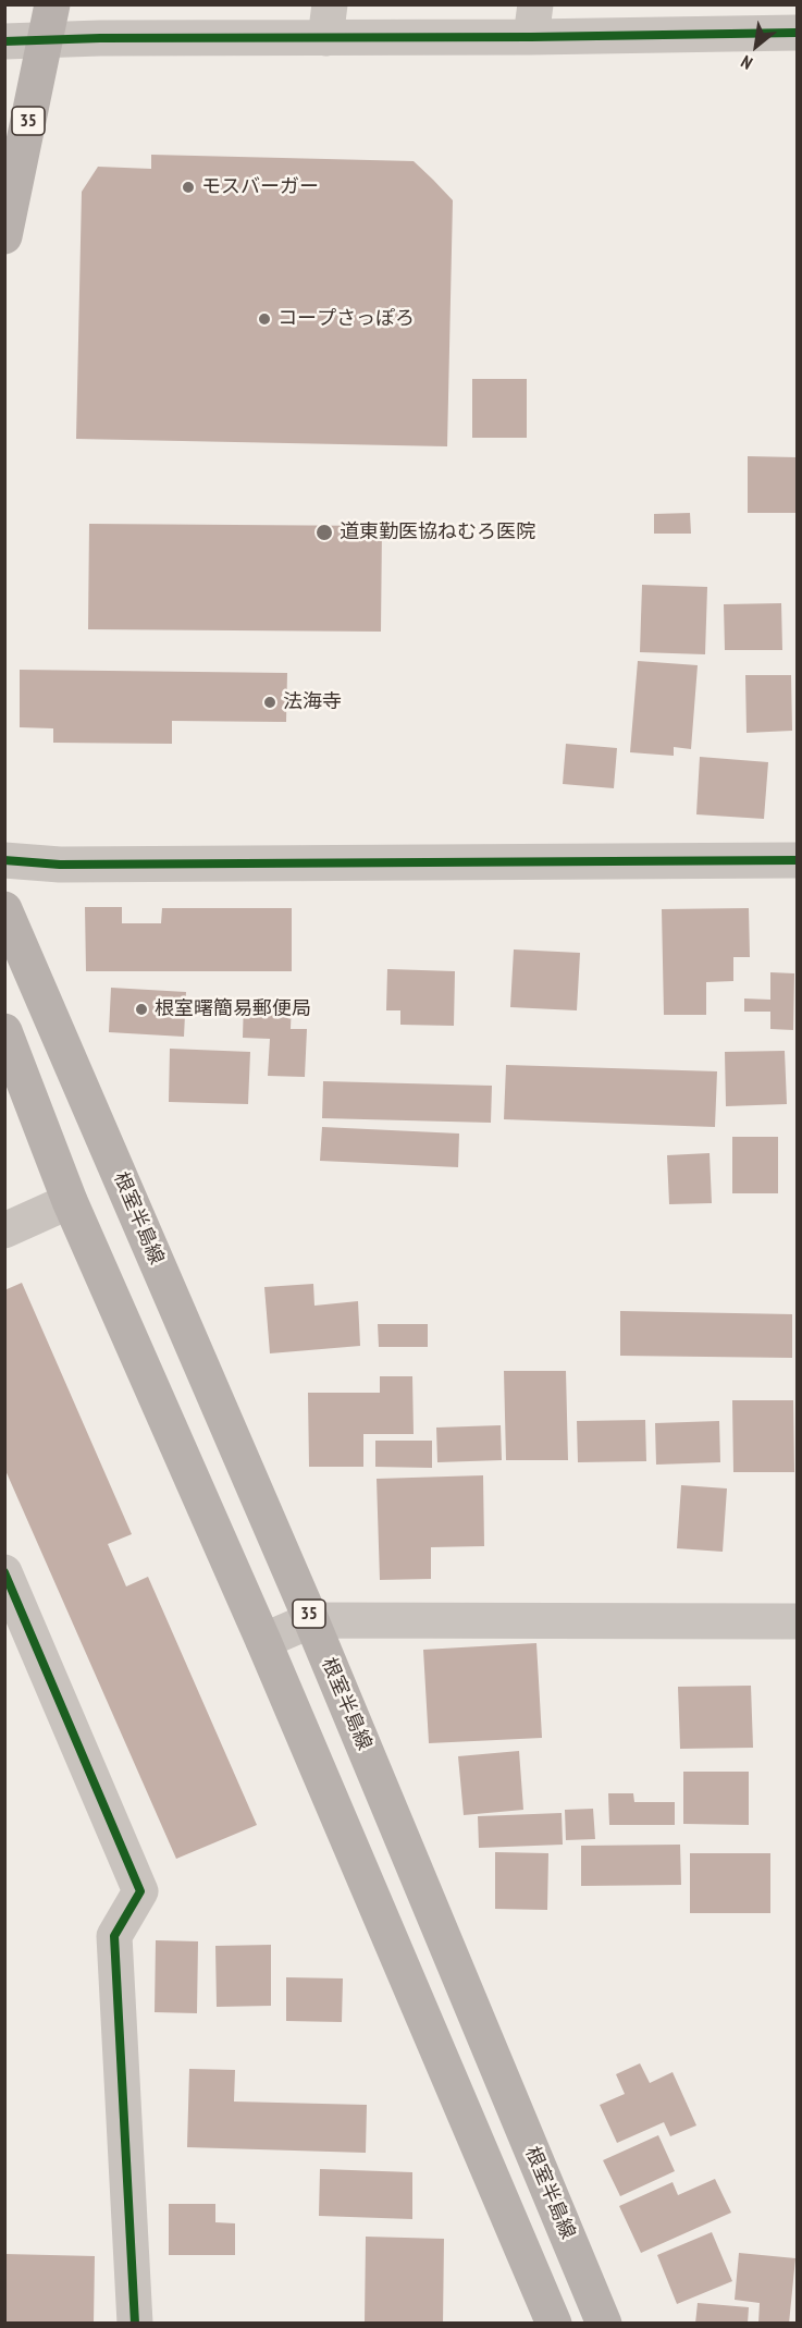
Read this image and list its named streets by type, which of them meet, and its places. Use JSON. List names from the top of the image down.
{
  "streets": {
    "main road": ["35", "根室半島線"]
  },
  "places": [
    "モスバーガー",
    "コープさっぽろ",
    "道東勤医協ねむろ医院",
    "法海寺",
    "根室曙簡易郵便局"
  ],
  "north": "bottom left"
}
